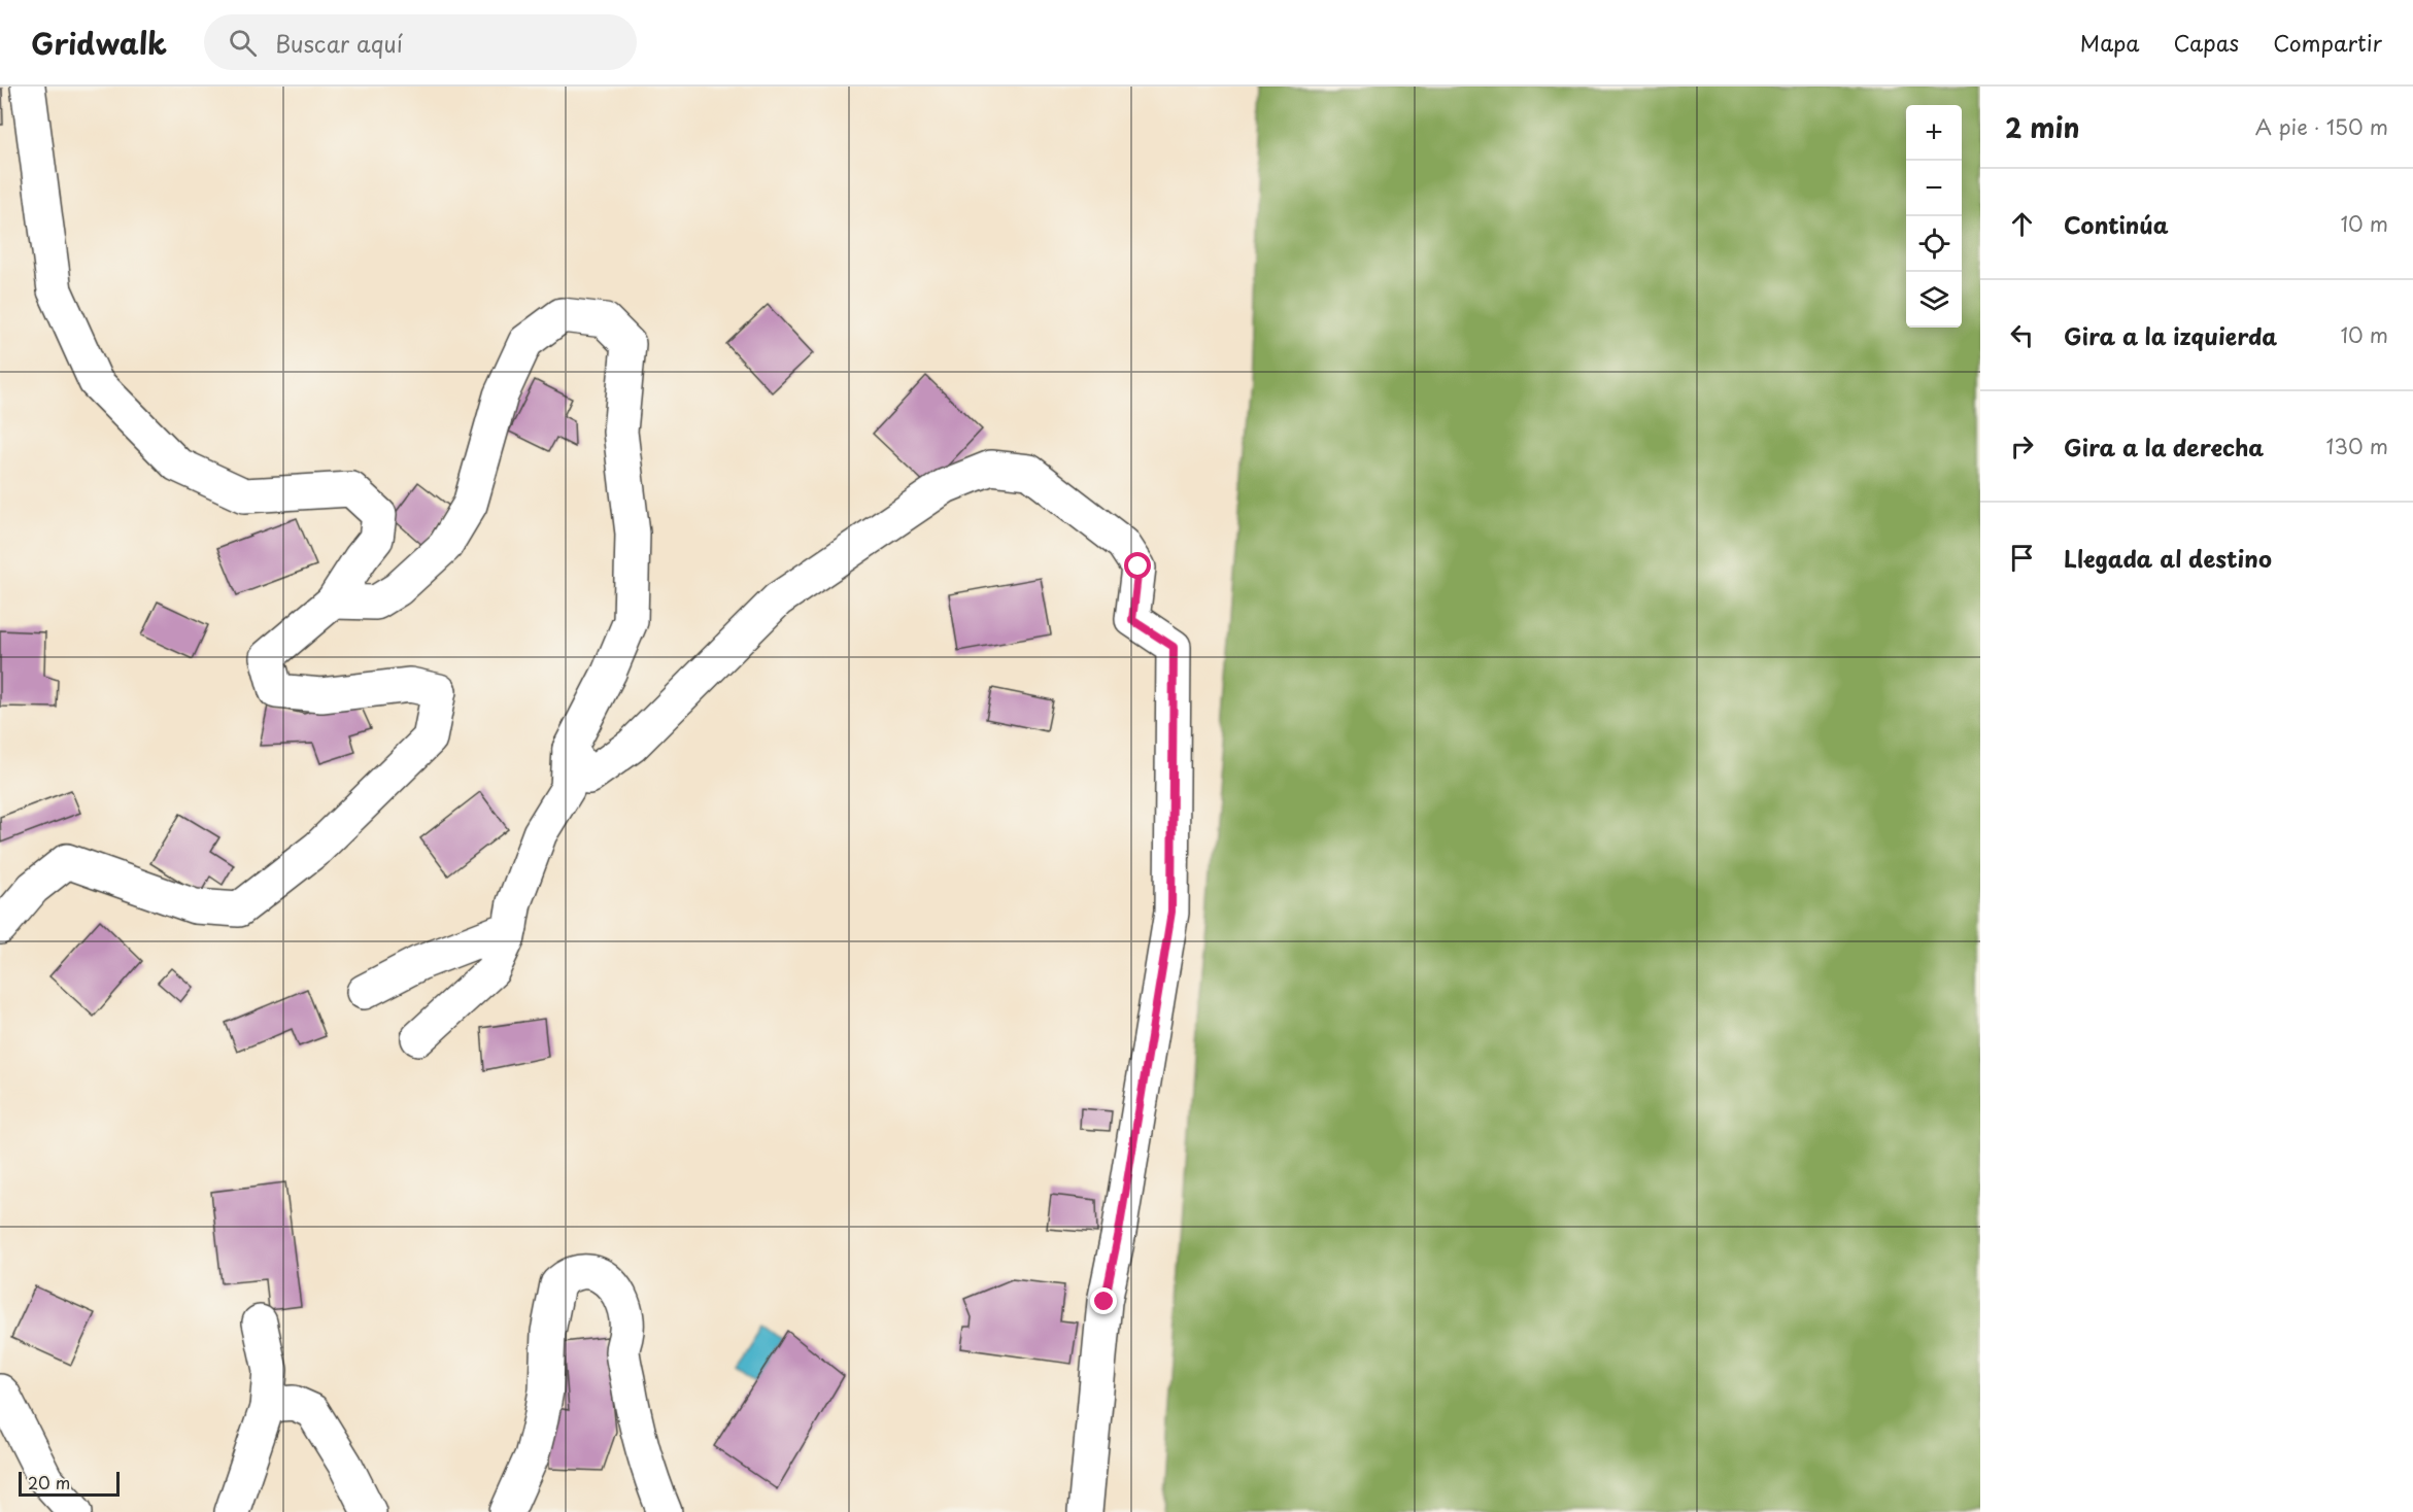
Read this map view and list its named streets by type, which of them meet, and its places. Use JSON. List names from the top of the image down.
{
  "scale_bar": "20 m",
  "page": {
    "header": "Gridwalk",
    "search": "Buscar aquí",
    "nav": ["Mapa", "Capas", "Compartir"],
    "heading": ["2 min", "A pie · 150 m"],
    "map_buttons": ["+", "−"],
    "list": [
      ["Continúa", "10 m"],
      ["Gira a la izquierda", "10 m"],
      ["Gira a la derecha", "130 m"],
      "Llegada al destino"
    ],
    "scale": "20 m"
  }
}
